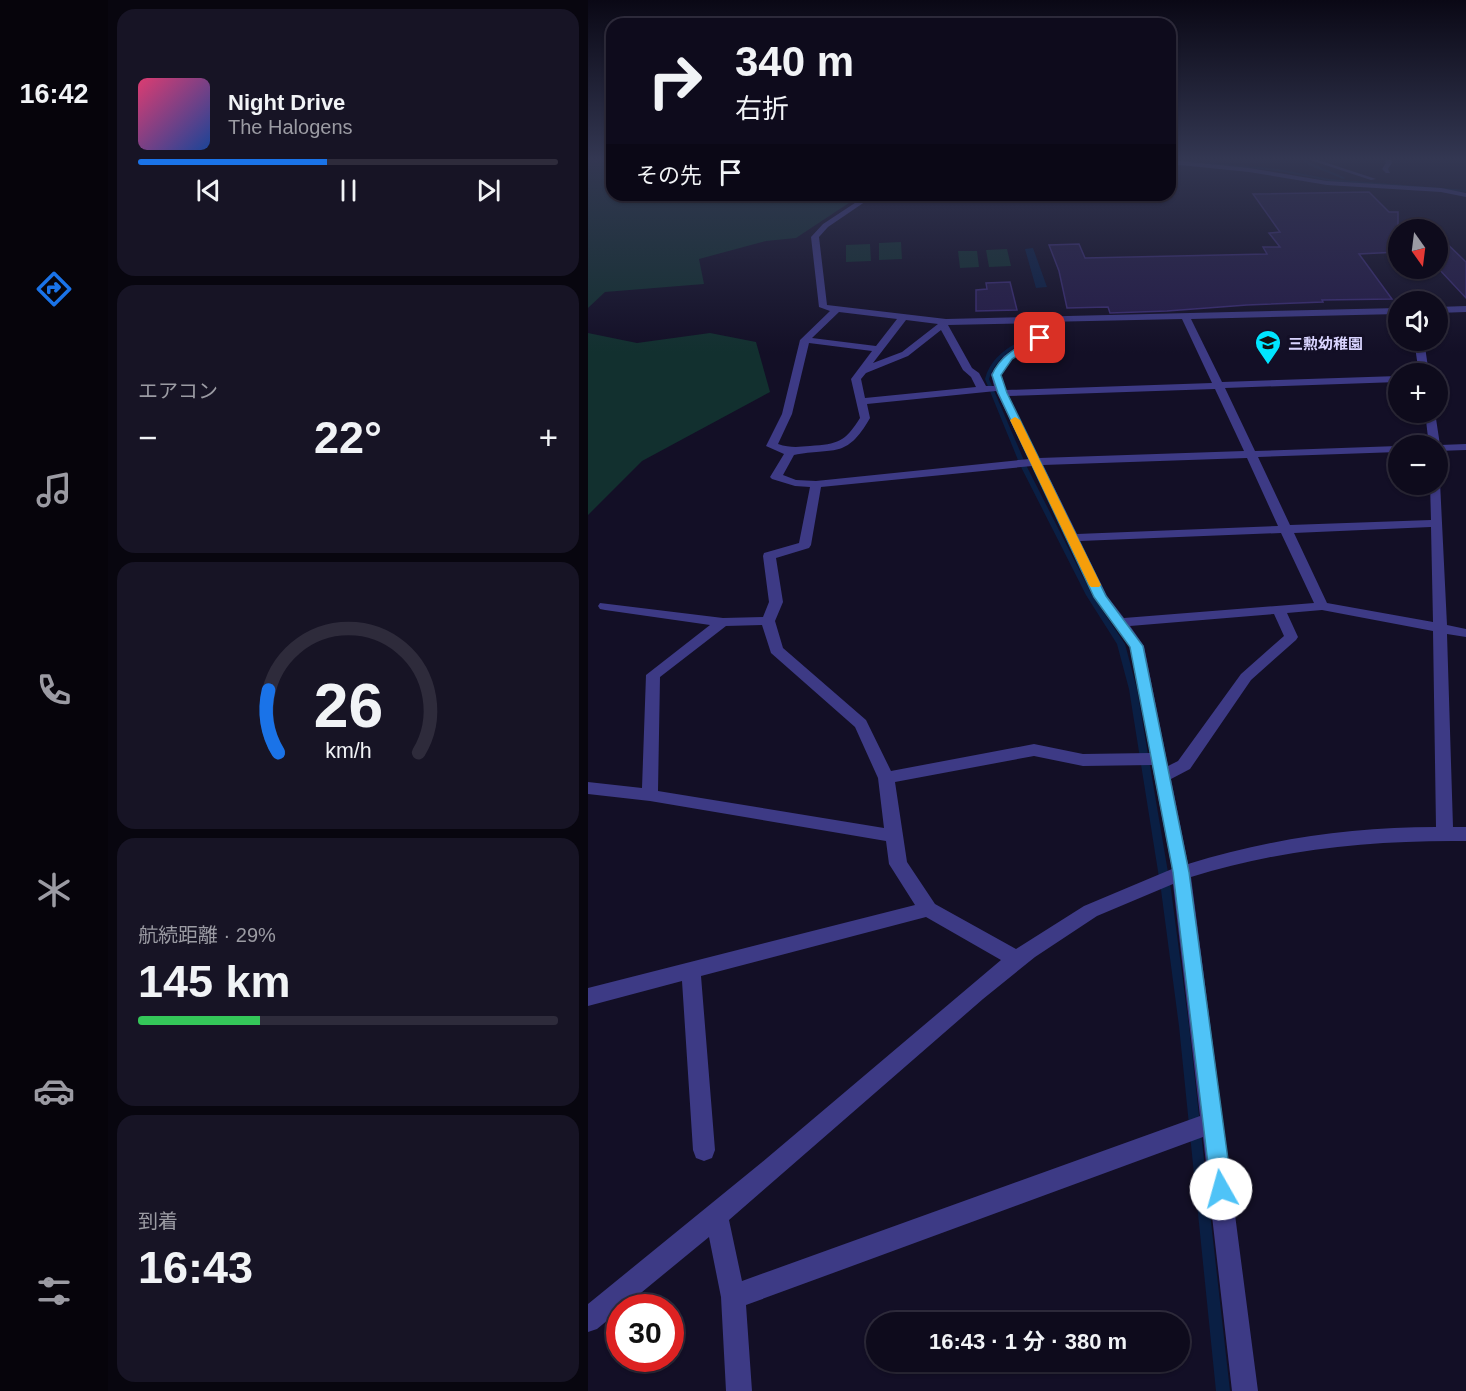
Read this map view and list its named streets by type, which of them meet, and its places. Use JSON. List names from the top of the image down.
{
  "places": {
    "school or university": ["三勲幼稚園"]
  },
  "north": "bottom",
  "page": {
    "tabs": "16:42",
    "turn": ["340 m", "右折"],
    "song": ["Night Drive", "The Halogens"],
    "then": "その先",
    "map_buttons": ["+", "−"],
    "tile": [
      "エアコン",
      ["航続距離 · 29%", "145 km"],
      ["到着", "16:43"]
    ],
    "heat": ["−", "22°", "+"],
    "limit": "30",
    "trip": "16:43 · 1 分 · 380 m",
    "gauge": ["26", "km/h"]
  }
}
